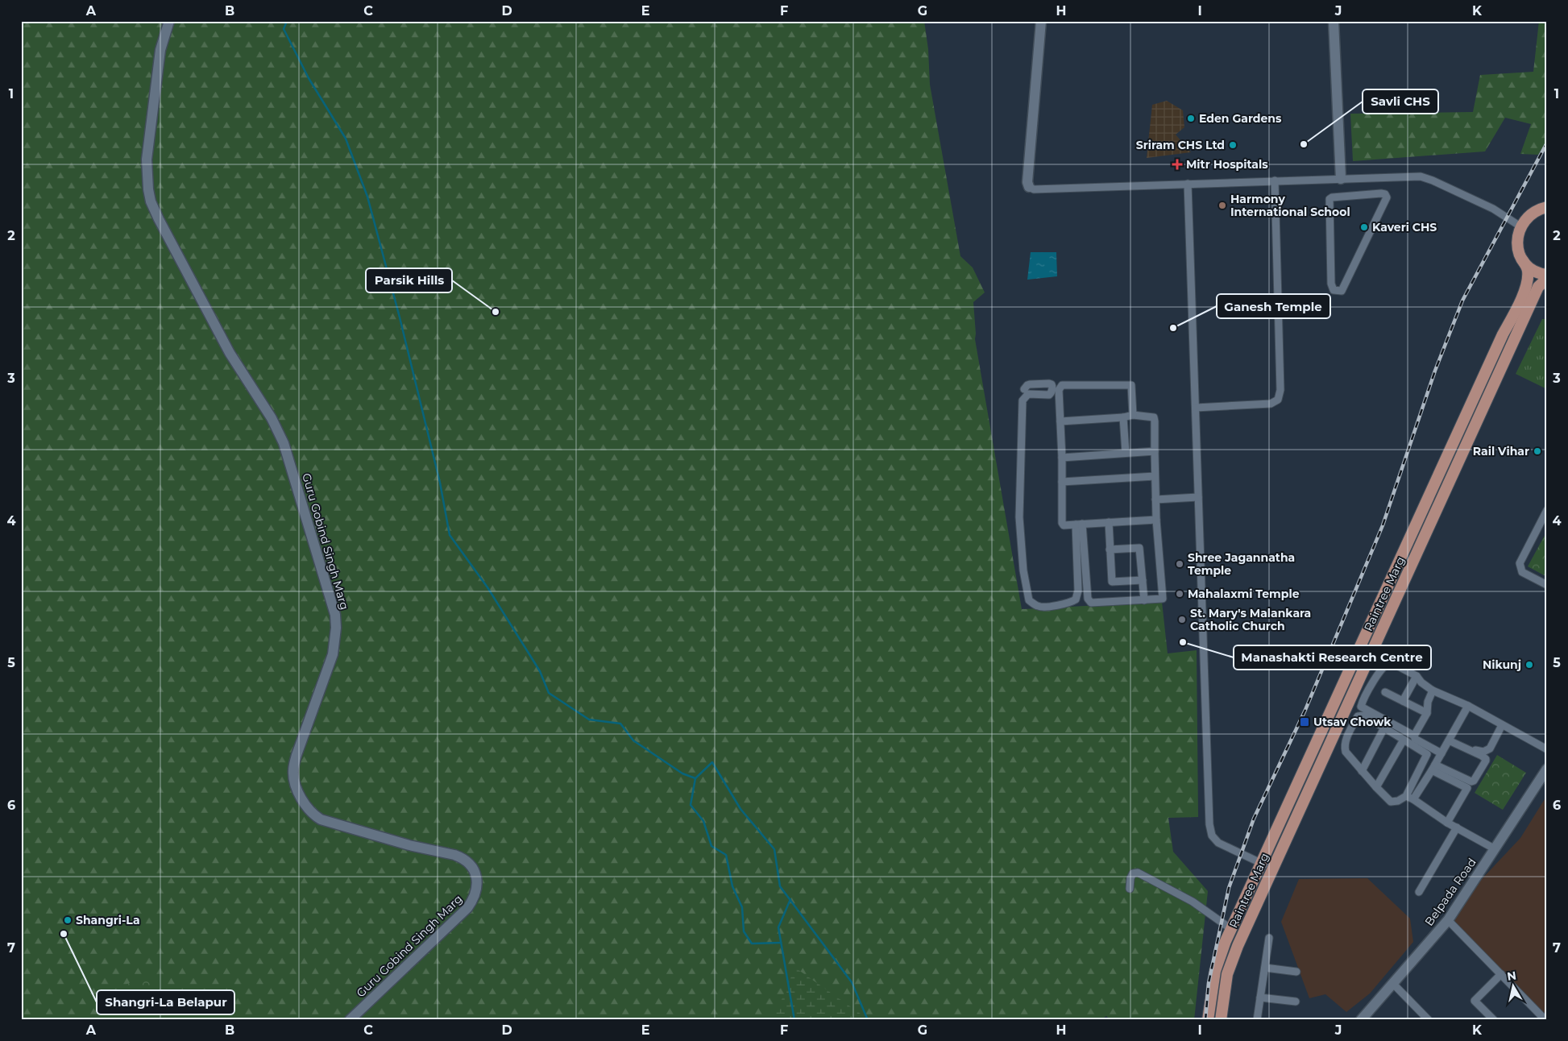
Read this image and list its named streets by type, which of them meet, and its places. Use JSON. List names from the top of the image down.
{
  "streets": {
    "main road": ["Raintree Marg"],
    "street": ["Guru Gobind Singh Marg", "Belpada Road"]
  },
  "places": {
    "other": [
      "Eden Gardens",
      "Savli CHS",
      "Sriram CHS Ltd",
      "Harmony International School",
      "Kaveri CHS",
      "Parsik Hills",
      "Ganesh Temple",
      "Rail Vihar",
      "Shree Jagannatha Temple",
      "Mahalaxmi Temple",
      "St. Mary's Malankara Catholic Church",
      "Manashakti Research Centre",
      "Nikunj",
      "Shangri-La",
      "Shangri-La Belapur"
    ],
    "health": ["Mitr Hospitals"],
    "transit": ["Utsav Chowk"]
  },
  "north": "top",
  "grid": {
    "columns": [
      "A",
      "B",
      "C",
      "D",
      "E",
      "F",
      "G",
      "H",
      "I",
      "J",
      "K"
    ],
    "rows": [
      "1",
      "2",
      "3",
      "4",
      "5",
      "6",
      "7"
    ]
  }
}
